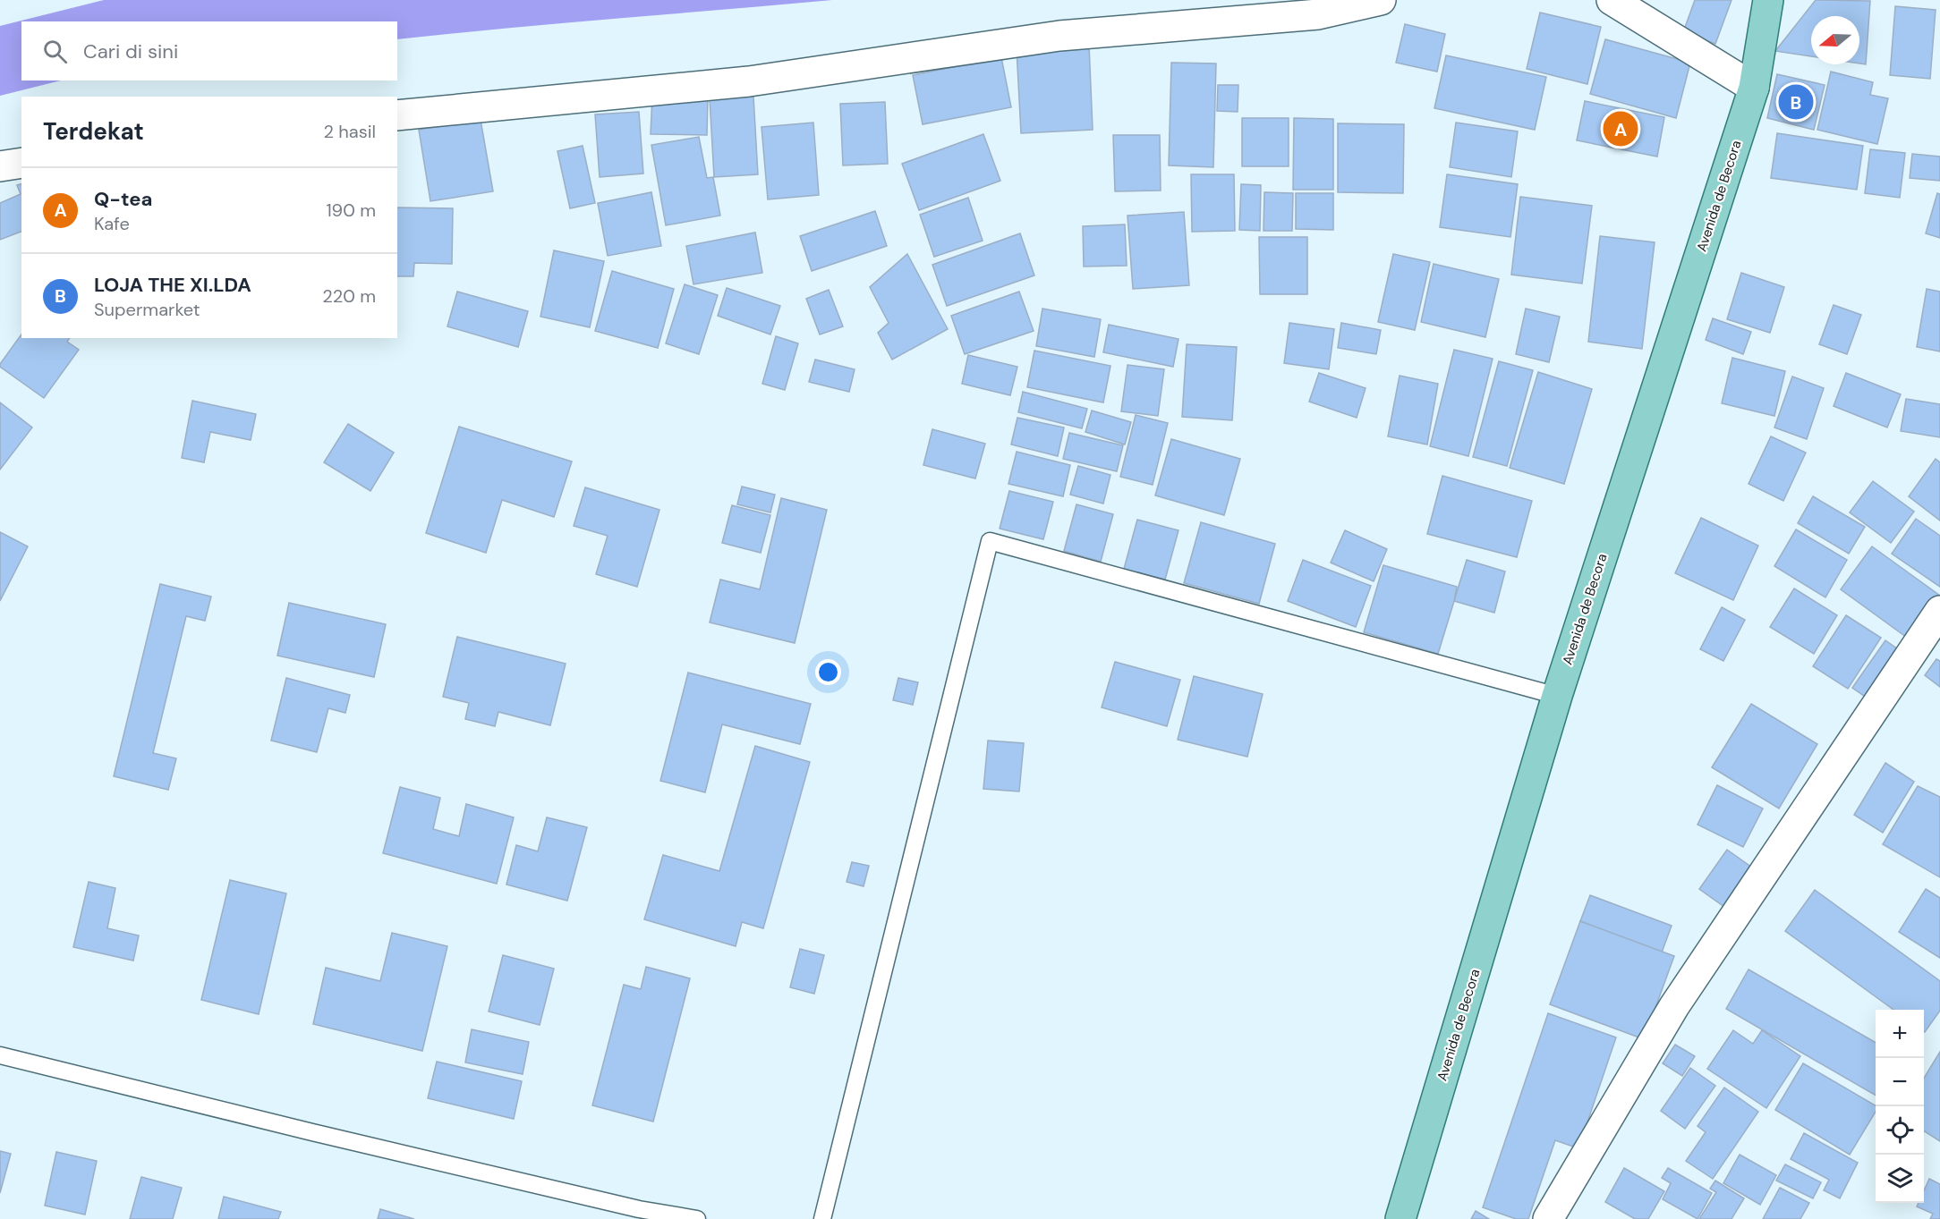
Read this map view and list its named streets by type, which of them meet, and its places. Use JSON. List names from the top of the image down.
{
  "streets": {
    "main road": ["Avenida de Becora"]
  },
  "north": "left",
  "page": {
    "search": "Cari di sini",
    "pins": ["B", "A"],
    "heading": ["Terdekat", "2 hasil"],
    "list": [
      {
        "mark": "A",
        "name": "Q-tea",
        "note": "Kafe",
        "value": "190 m"
      },
      {
        "mark": "B",
        "name": "LOJA THE XI.LDA",
        "note": "Supermarket",
        "value": "220 m"
      }
    ],
    "map_buttons": ["+", "−"]
  }
}
